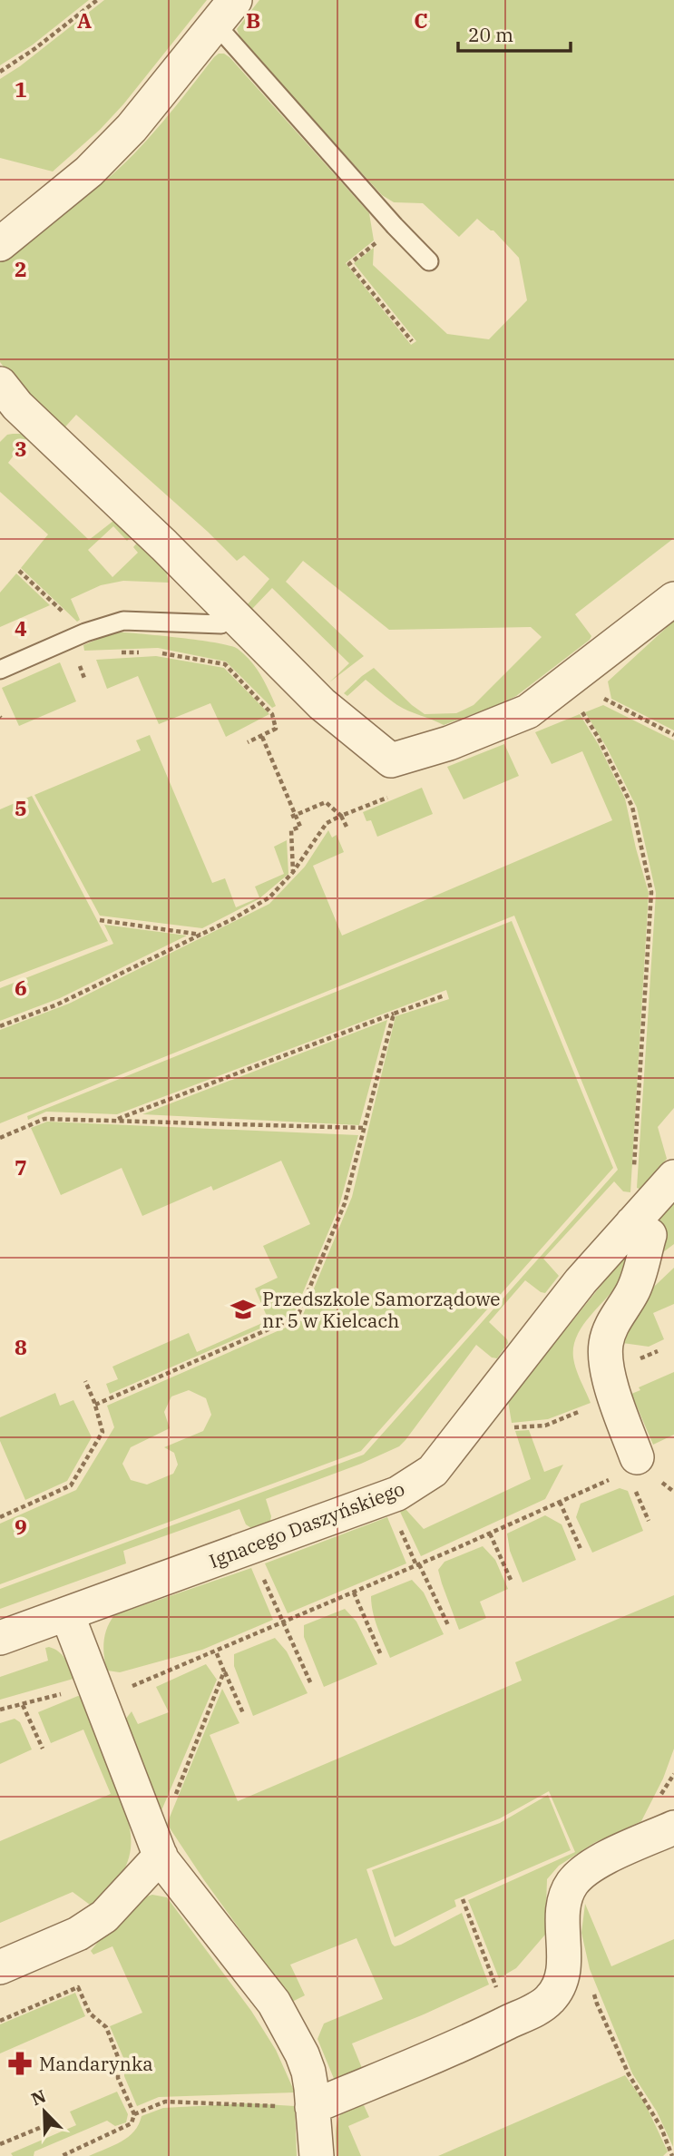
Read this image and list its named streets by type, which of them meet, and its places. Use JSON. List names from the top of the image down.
{
  "streets": {
    "street": ["Ignacego Daszyńskiego"]
  },
  "places": {
    "school or university": ["Przedszkole Samorządowe nr 5 w Kielcach"],
    "pharmacy": ["Mandarynka"]
  },
  "scale_bar": "20 m",
  "north": "top left",
  "grid": {
    "columns": ["A", "B", "C"],
    "rows": [
      "1",
      "2",
      "3",
      "4",
      "5",
      "6",
      "7",
      "8",
      "9"
    ]
  }
}
